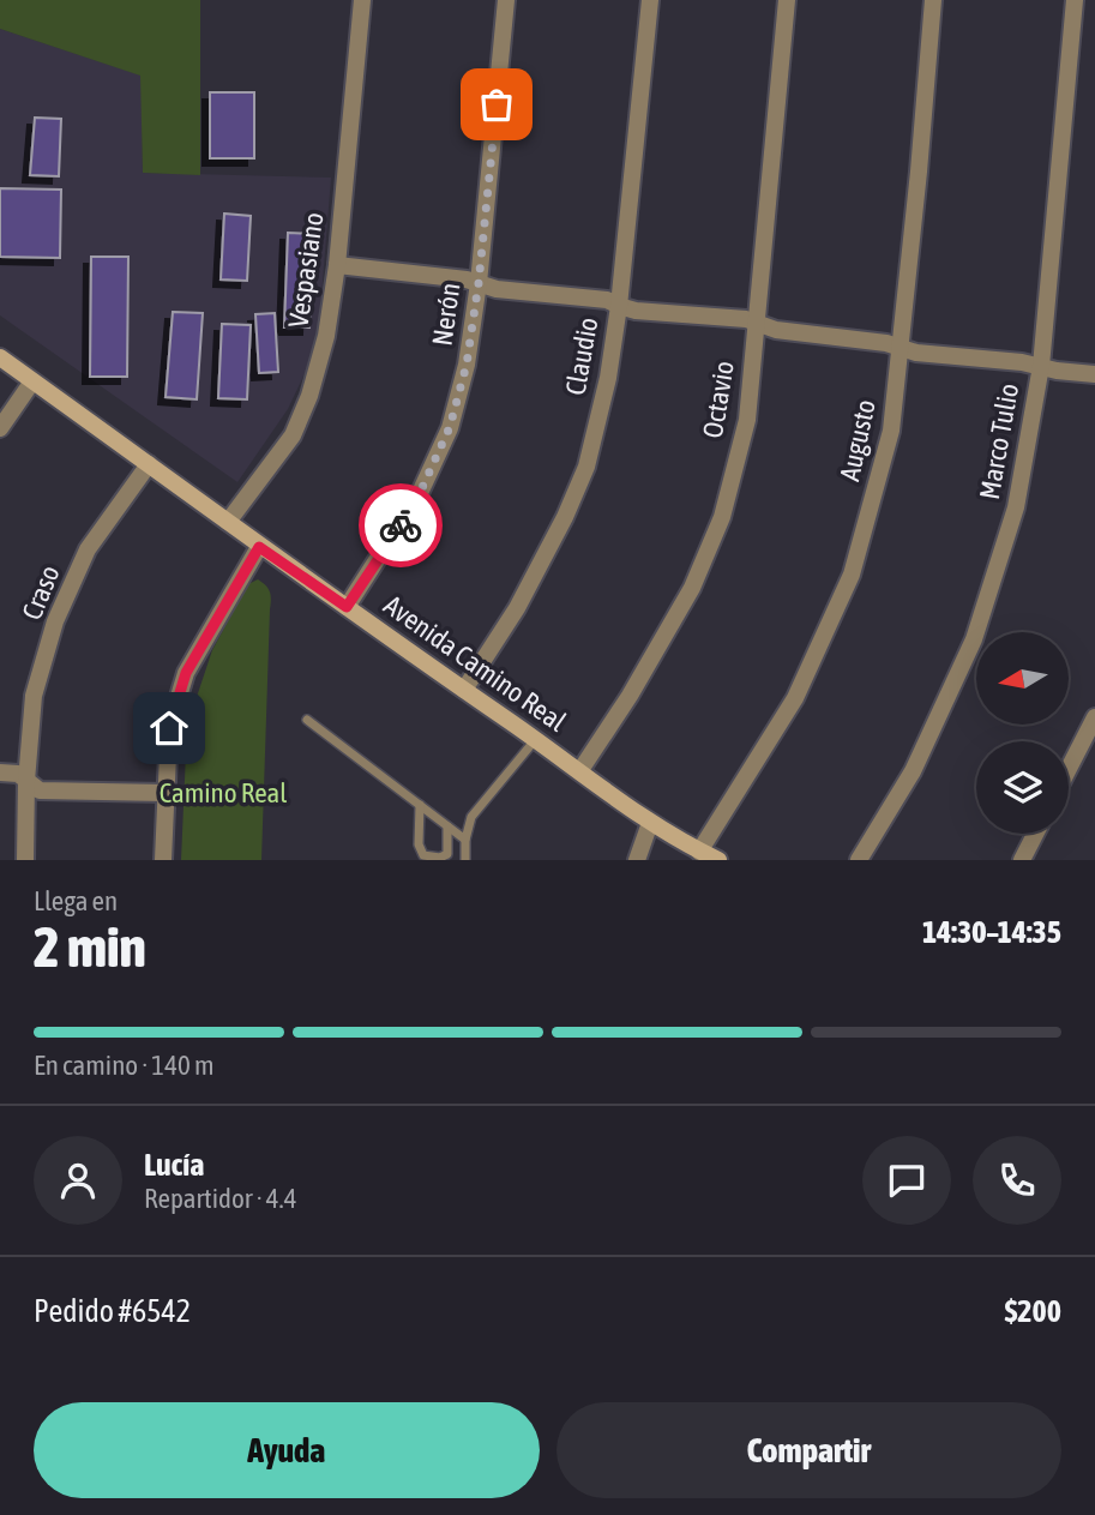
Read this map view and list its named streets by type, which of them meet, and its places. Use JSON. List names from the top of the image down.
{
  "streets": {
    "street": [
      "Vespasiano",
      "Nerón",
      "Claudio",
      "Octavio",
      "Augusto",
      "Marco Tulio",
      "Craso",
      "Avenida Camino Real"
    ]
  },
  "crossings": [
    ["Vespasiano", "Avenida Camino Real"],
    ["Nerón", "Avenida Camino Real"],
    ["Claudio", "Avenida Camino Real"],
    ["Octavio", "Avenida Camino Real"],
    ["Augusto", "Avenida Camino Real"],
    ["Craso", "Avenida Camino Real"]
  ],
  "parks": ["Camino Real"],
  "north": "left",
  "page": {
    "heading": ["2 min", "Llega en", "14:30–14:35"],
    "panel": [
      "Lucía",
      "Repartidor · 4.4",
      "Pedido #6542",
      "$200"
    ],
    "bar": "En camino · 140 m",
    "buttons": ["Ayuda", "Compartir"]
  }
}
